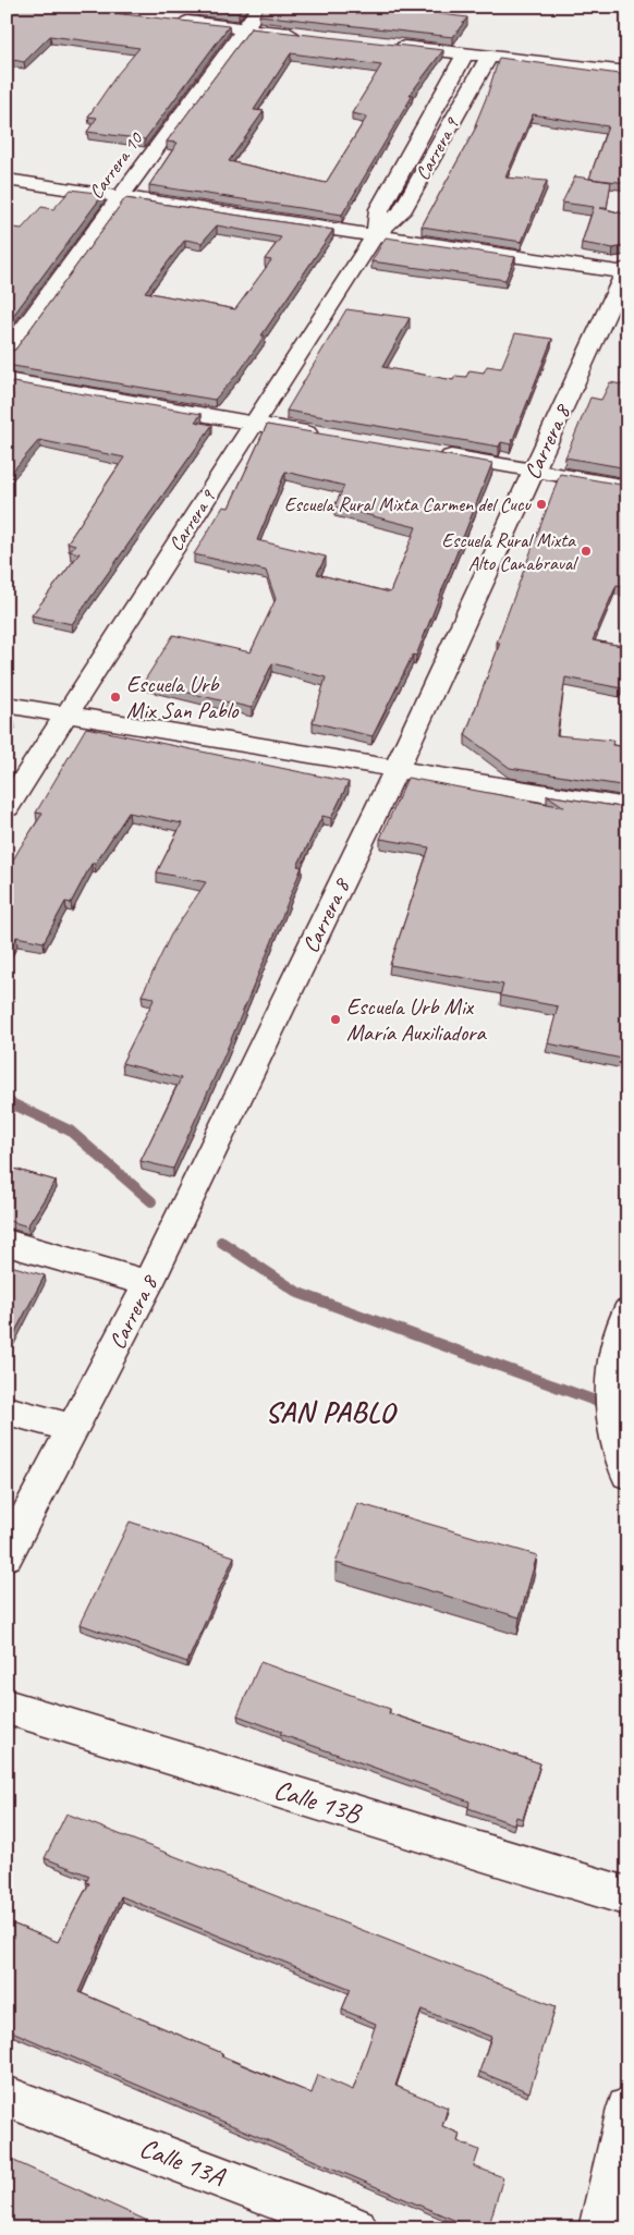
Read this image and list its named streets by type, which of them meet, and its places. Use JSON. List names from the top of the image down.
{
  "streets": {
    "street": [
      "Carrera 9",
      "Carrera 10",
      "Carrera 8",
      "Calle 13B",
      "Calle 13A"
    ]
  },
  "districts": ["SAN PABLO"],
  "places": [
    "Escuela Rural Mixta Carmen del Cucu",
    "Escuela Rural Mixta Alto Canabraval",
    "Escuela Urb Mix San Pablo",
    "Escuela Urb Mix María Auxiliadora"
  ]
}
